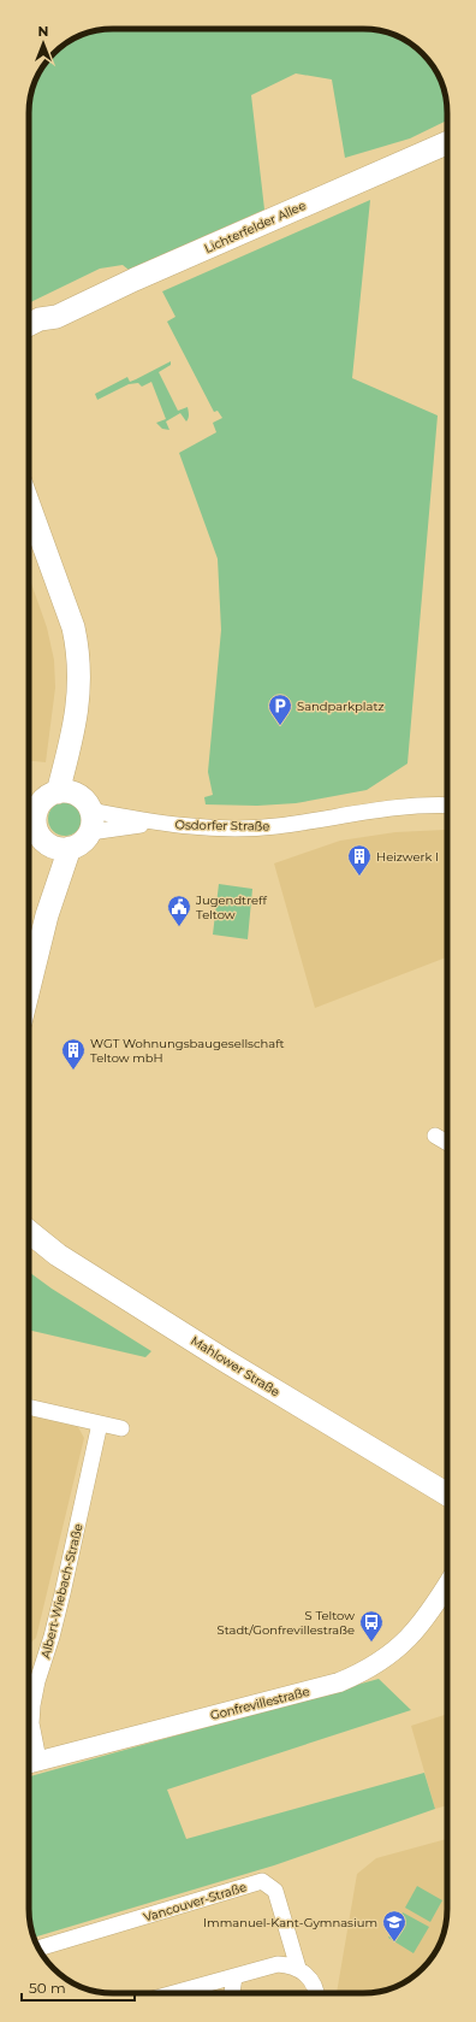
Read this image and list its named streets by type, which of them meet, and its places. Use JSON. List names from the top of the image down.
{
  "streets": {
    "main road": ["Lichterfelder Allee", "Mahlower Straße"],
    "street": [
      "Osdorfer Straße",
      "Albert-Wiebach-Straße",
      "Gonfrevillestraße",
      "Vancouver-Straße"
    ]
  },
  "crossings": [
    ["Albert-Wiebach-Straße", "Gonfrevillestraße"]
  ],
  "places": {
    "parking": ["Sandparkplatz"],
    "building": ["Heizwerk I", "WGT Wohnungsbaugesellschaft Teltow mbH"],
    "public building": ["Jugendtreff Teltow"],
    "bus stop": ["S Teltow Stadt/Gonfrevillestraße"],
    "school or university": ["Immanuel-Kant-Gymnasium"]
  },
  "scale_bar": "50 m",
  "north": "top"
}
